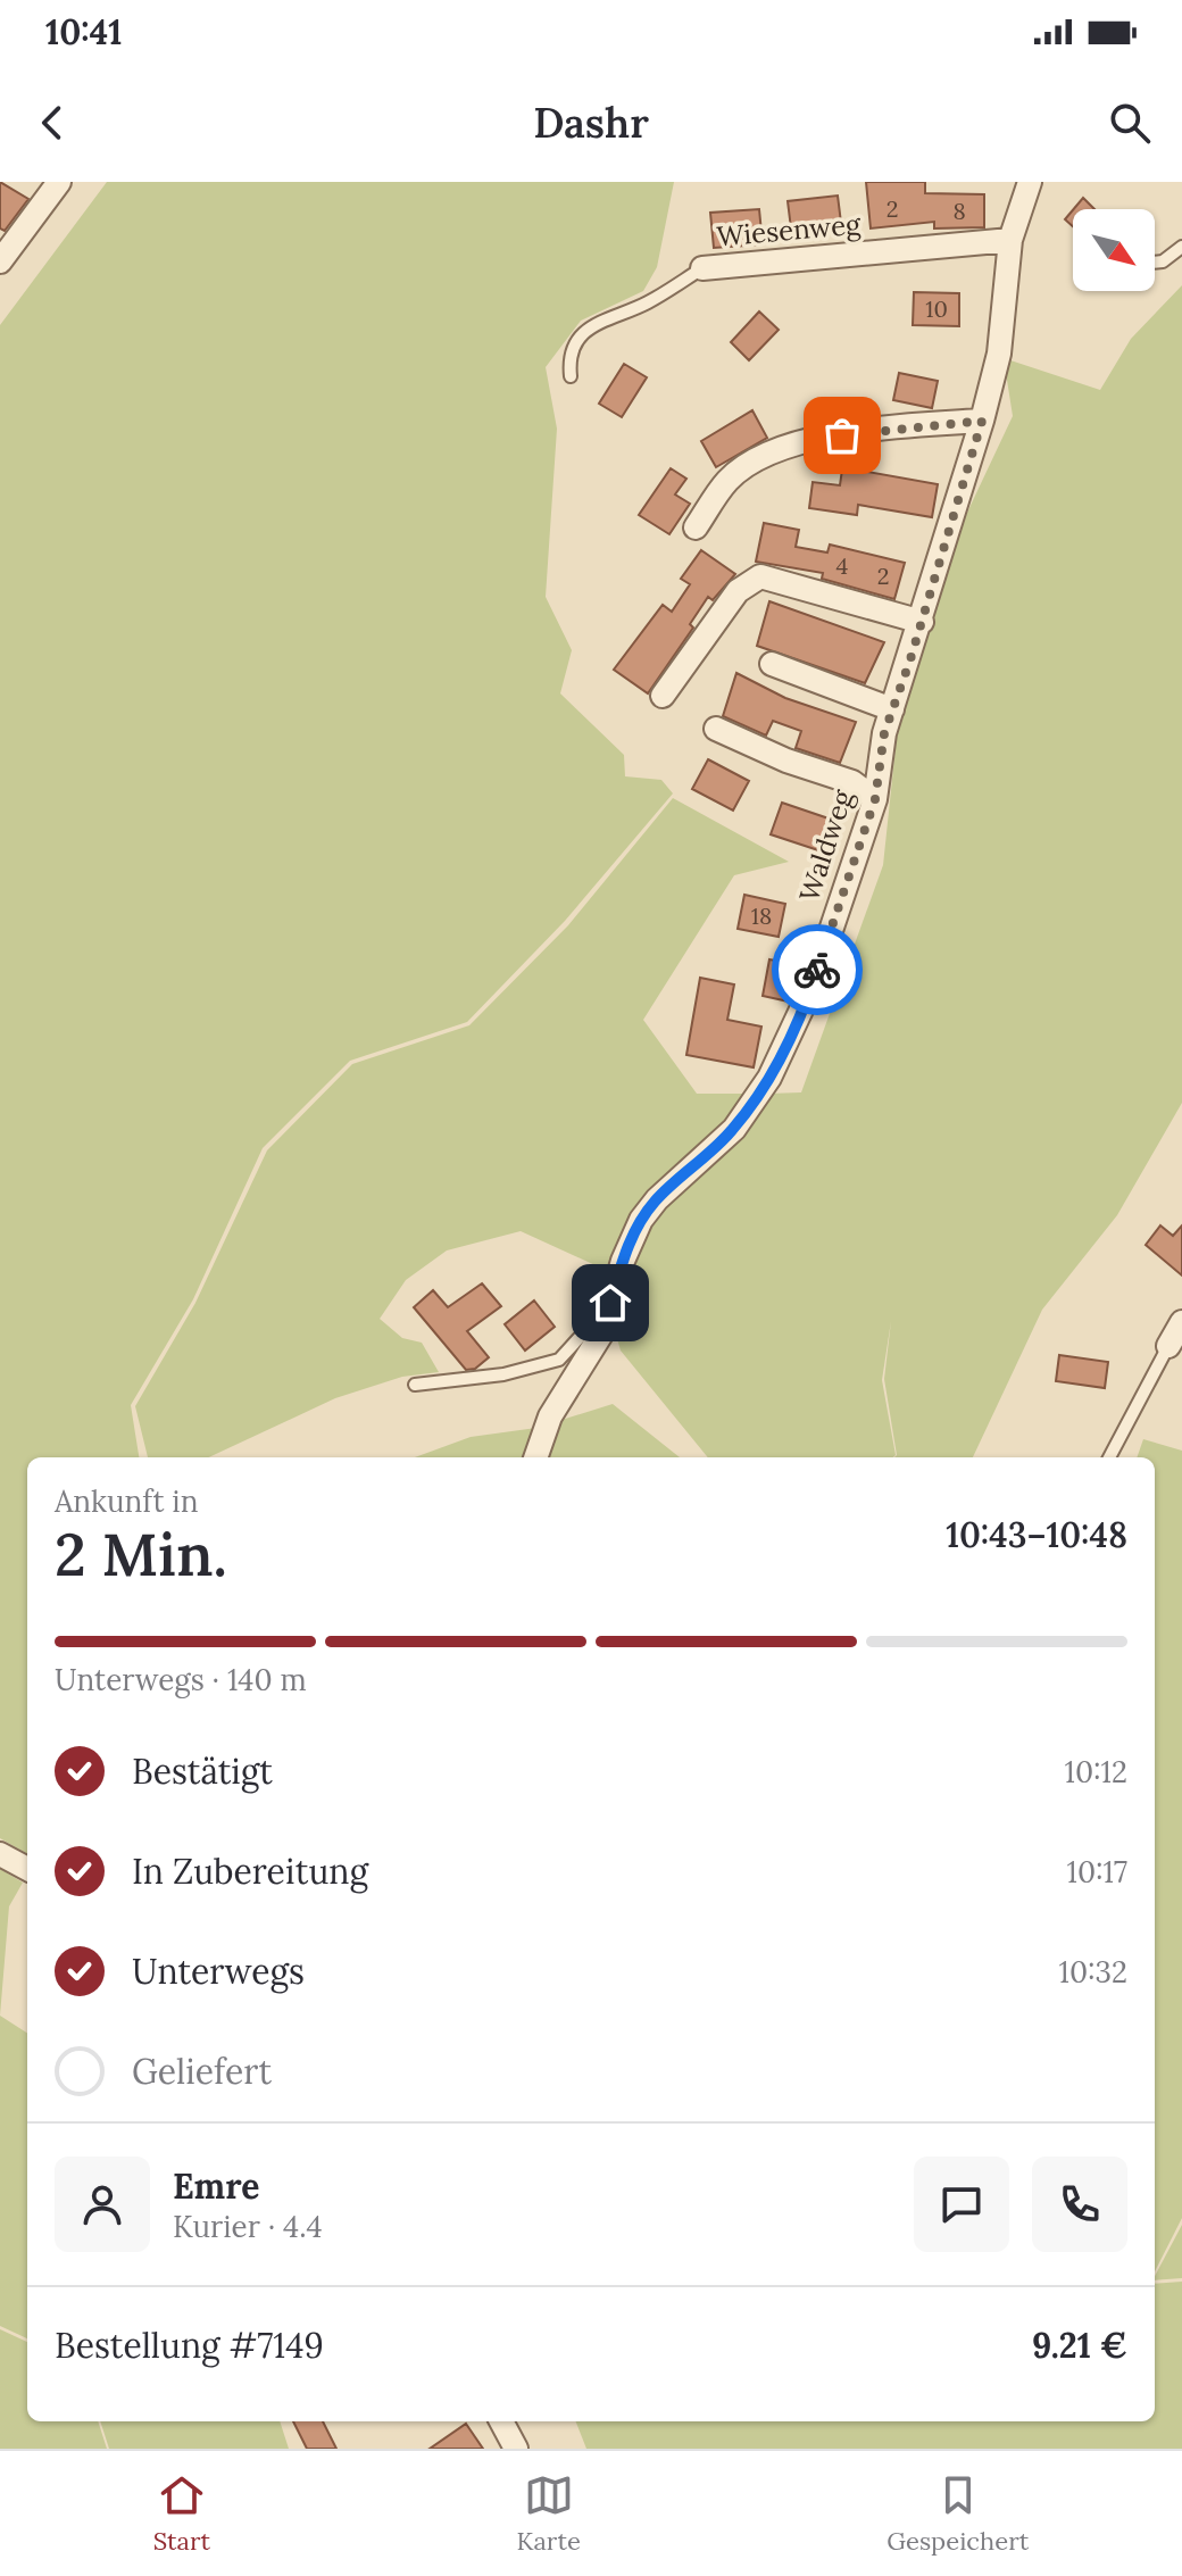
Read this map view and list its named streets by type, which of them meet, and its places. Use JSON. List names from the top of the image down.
{
  "streets": {
    "street": ["Wiesenweg", "Waldweg"]
  },
  "crossings": [
    ["Wiesenweg", "Waldweg"]
  ],
  "house_numbers": [
    "2",
    "8",
    "10",
    "4",
    "2",
    "18"
  ],
  "north": "bottom right",
  "page": {
    "status": "10:41",
    "header": "Dashr",
    "heading": ["2 Min.", "Ankunft in", "10:43–10:48"],
    "panel": [
      "Emre",
      "Kurier · 4.4",
      "Bestellung #7149",
      "9.21 €"
    ],
    "bar": "Unterwegs · 140 m",
    "list": [
      ["Bestätigt", "10:12"],
      ["In Zubereitung", "10:17"],
      ["Unterwegs", "10:32"],
      "Geliefert"
    ],
    "tabs": ["Start", "Karte", "Gespeichert"]
  }
}
